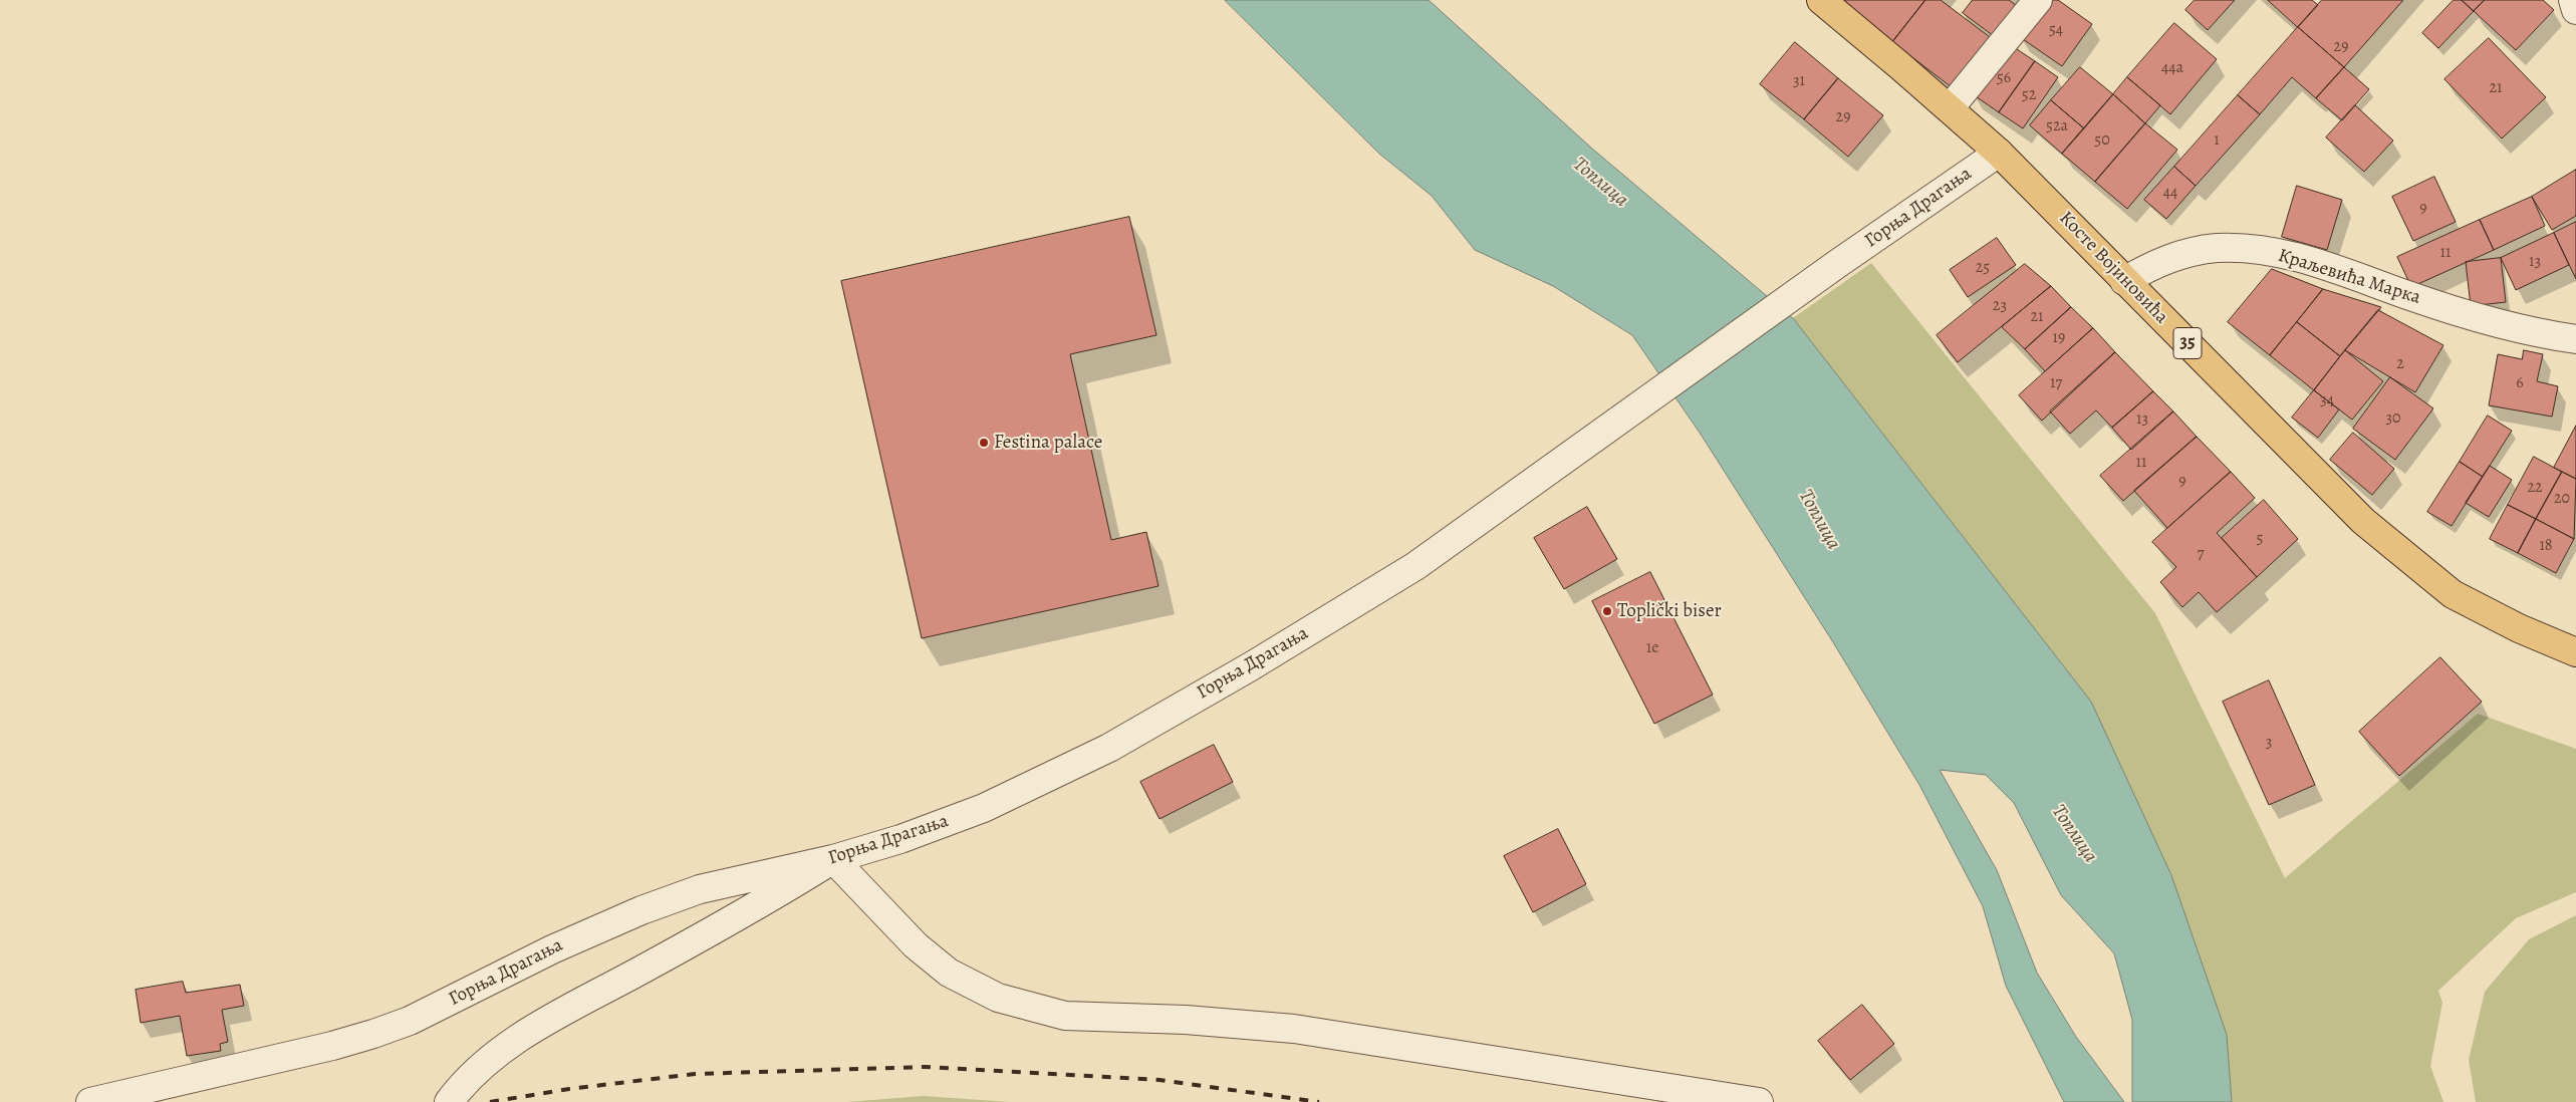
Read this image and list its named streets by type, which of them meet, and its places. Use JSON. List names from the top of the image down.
{
  "streets": {
    "main road": ["Косте Војиновића", "35"],
    "street": ["Горња Драгања", "Краљевића Марка"]
  },
  "crossings": [
    ["Горња Драгања", "Косте Војиновића"],
    ["Косте Војиновића", "Краљевића Марка"]
  ],
  "water": ["Топлица"],
  "places": ["Festina palace", "Toplički biser"],
  "house_numbers": [
    "54",
    "29",
    "44a",
    "56",
    "31",
    "21",
    "52",
    "29",
    "52a",
    "50",
    "1",
    "44",
    "9",
    "11",
    "13",
    "25",
    "23",
    "21",
    "19",
    "2",
    "17",
    "6",
    "34",
    "30",
    "13",
    "11",
    "9",
    "22",
    "20",
    "5",
    "18",
    "7",
    "1e",
    "3"
  ]
}
